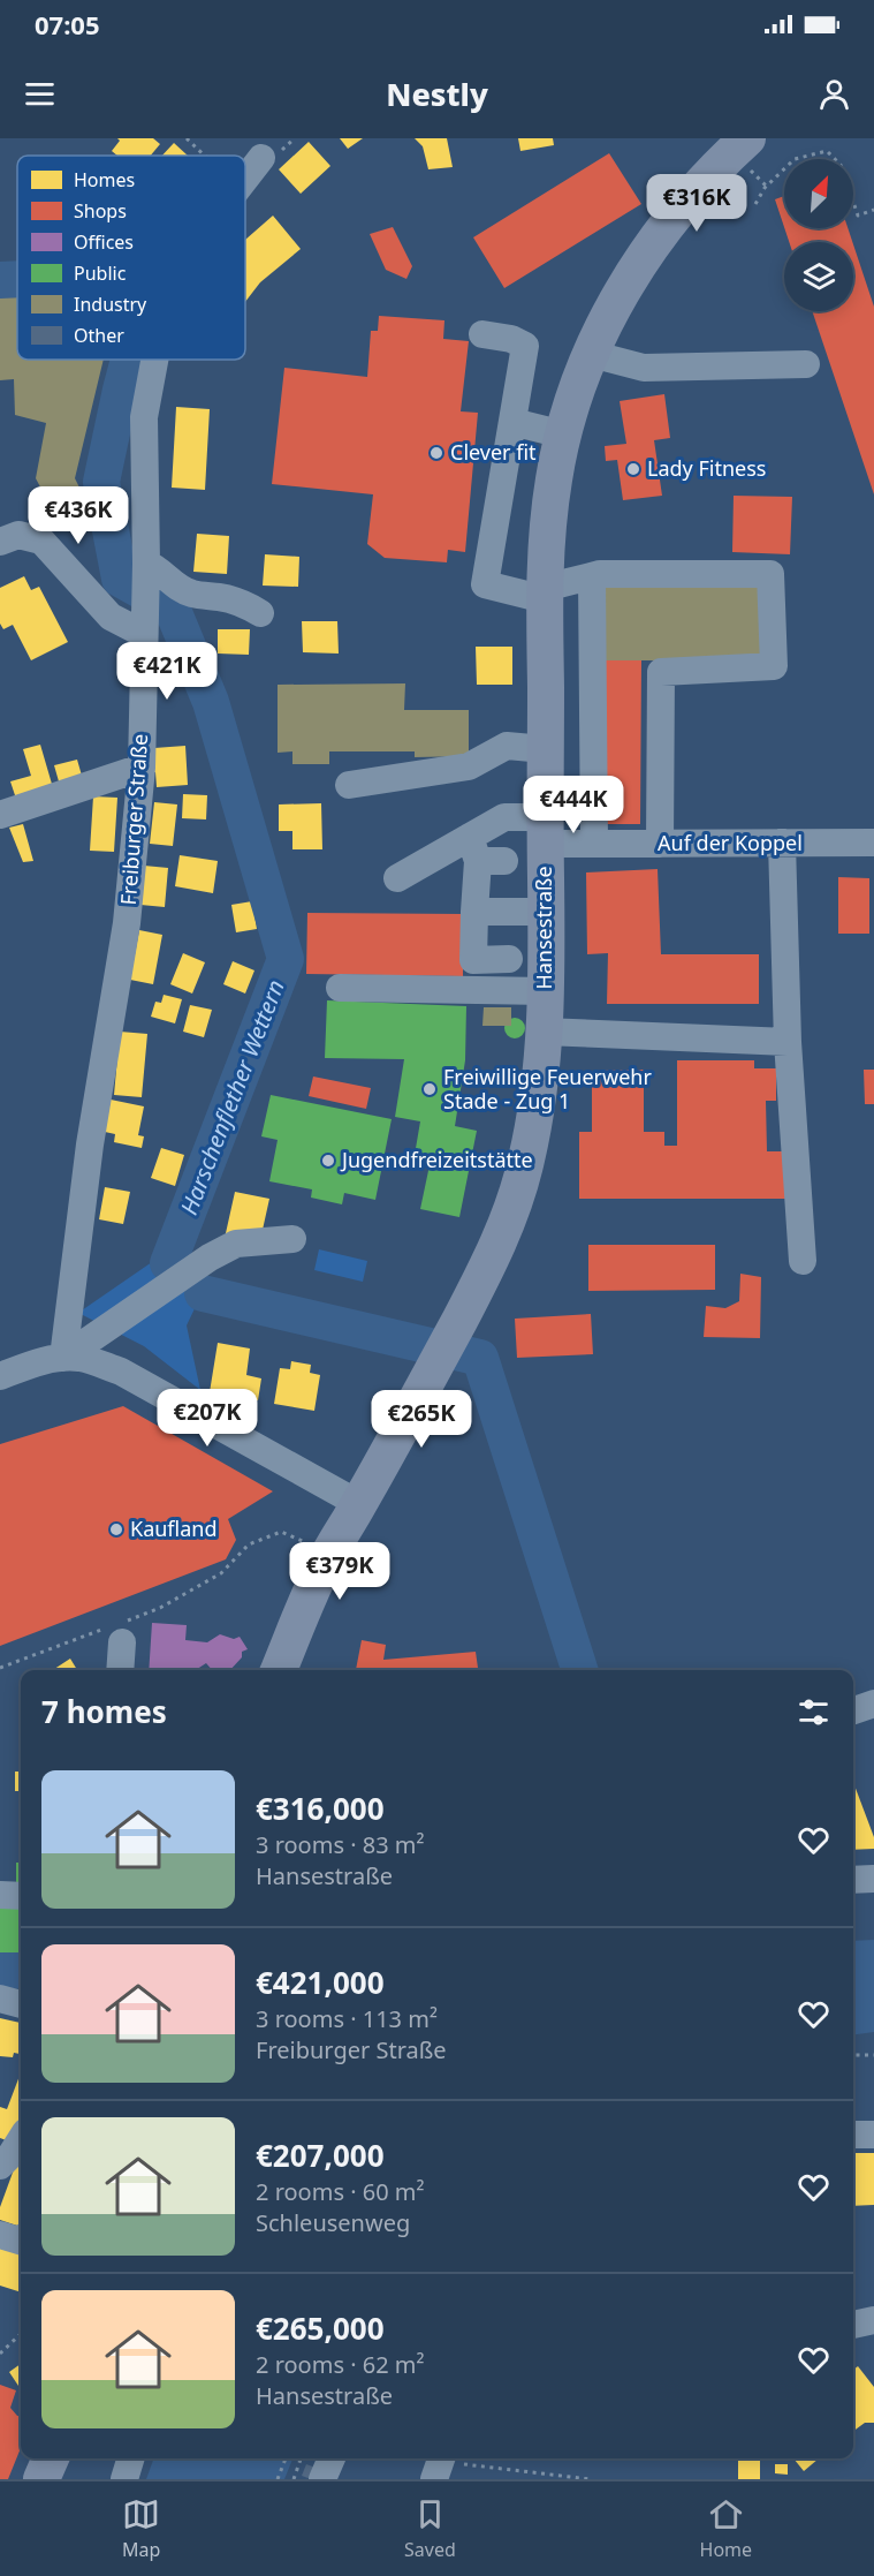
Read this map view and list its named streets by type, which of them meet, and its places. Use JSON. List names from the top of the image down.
{
  "streets": {
    "main road": ["Hansestraße"],
    "street": ["Freiburger Straße", "Auf der Koppel"]
  },
  "crossings": [
    ["Auf der Koppel", "Hansestraße"]
  ],
  "water": ["Harschenflether Wettern"],
  "places": [
    "Clever fit",
    "Lady Fitness",
    "Freiwillige Feuerwehr Stade - Zug 1",
    "Jugendfreizeitstätte",
    "Kaufland"
  ],
  "legend": [
    "Homes",
    "Shops",
    "Offices",
    "Public",
    "Industry",
    "Other"
  ],
  "north": "top right",
  "page": {
    "status": "07:05",
    "header": "Nestly",
    "price": [
      "€316K",
      "€436K",
      "€421K",
      "€444K",
      "€207K",
      "€265K",
      "€379K"
    ],
    "heading": "7 homes",
    "list": [
      {
        "name": "€316,000",
        "note": "3 rooms · 83 m² · Hansestraße"
      },
      {
        "name": "€421,000",
        "note": "3 rooms · 113 m² · Freiburger Straße"
      },
      {
        "name": "€207,000",
        "note": "2 rooms · 60 m² · Schleusenweg"
      },
      {
        "name": "€265,000",
        "note": "2 rooms · 62 m² · Hansestraße"
      }
    ],
    "tabs": ["Map", "Saved", "Home"]
  }
}
